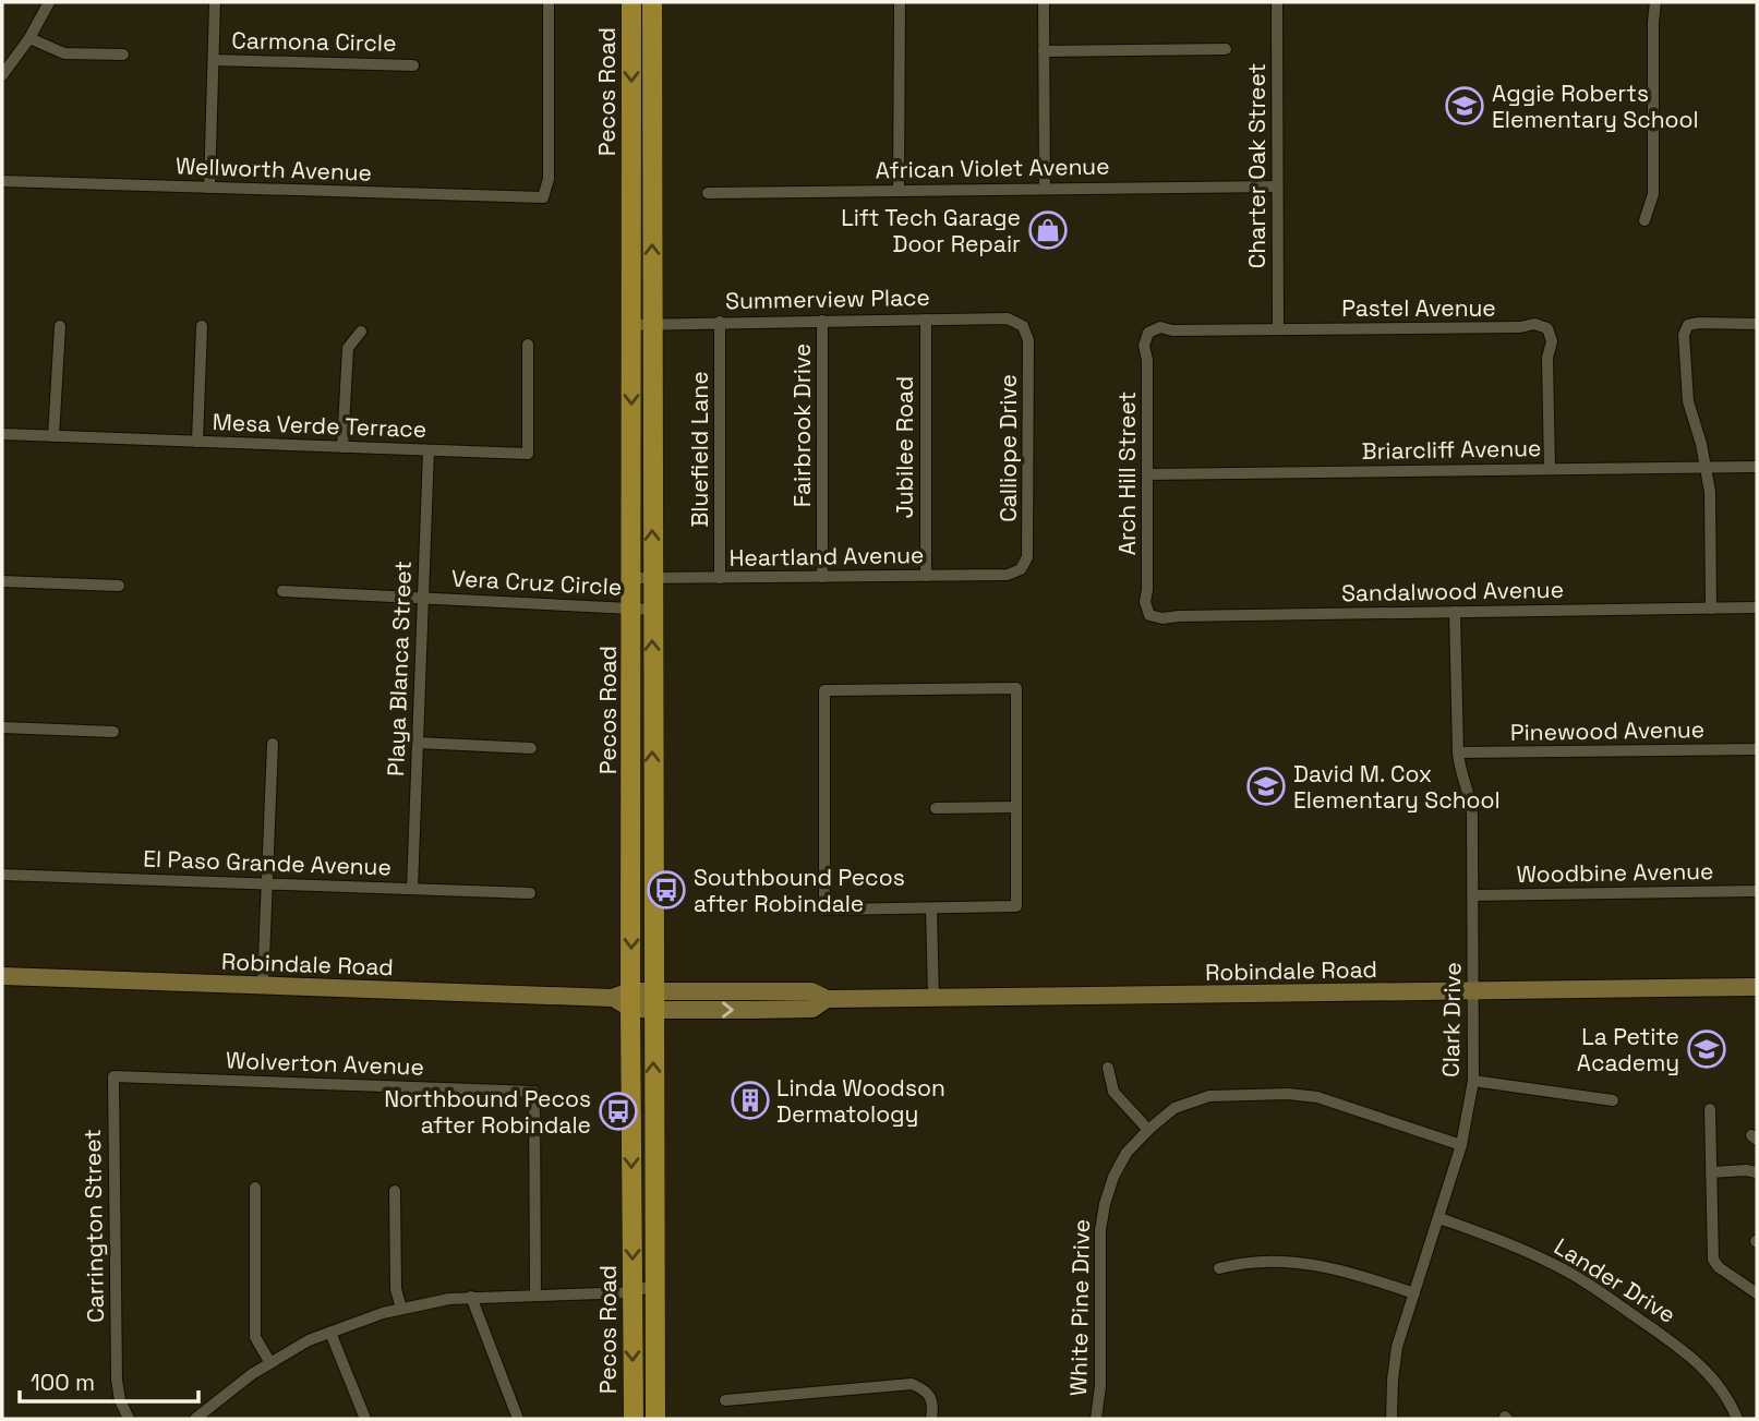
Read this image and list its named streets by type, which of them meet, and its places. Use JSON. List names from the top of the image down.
{
  "streets": {
    "main road": ["Pecos Road"],
    "street": [
      "Carmona Circle",
      "Charter Oak Street",
      "African Violet Avenue",
      "Wellworth Avenue",
      "Summerview Place",
      "Pastel Avenue",
      "Mesa Verde Terrace",
      "Fairbrook Drive",
      "Jubilee Road",
      "Calliope Drive",
      "Bluefield Lane",
      "Briarcliff Avenue",
      "Arch Hill Street",
      "Heartland Avenue",
      "Vera Cruz Circle",
      "Sandalwood Avenue",
      "Playa Blanca Street",
      "Pinewood Avenue",
      "El Paso Grande Avenue",
      "Woodbine Avenue",
      "Robindale Road",
      "Clark Drive",
      "Wolverton Avenue",
      "Carrington Street",
      "Lander Drive",
      "White Pine Drive"
    ]
  },
  "crossings": [
    ["Pecos Road", "Summerview Place"],
    ["Pecos Road", "Heartland Avenue"],
    ["Pecos Road", "Vera Cruz Circle"],
    ["Pecos Road", "Robindale Road"],
    ["Charter Oak Street", "African Violet Avenue"],
    ["Charter Oak Street", "Pastel Avenue"],
    ["Summerview Place", "Fairbrook Drive"],
    ["Summerview Place", "Jubilee Road"],
    ["Summerview Place", "Calliope Drive"],
    ["Summerview Place", "Bluefield Lane"],
    ["Pastel Avenue", "Briarcliff Avenue"],
    ["Pastel Avenue", "Arch Hill Street"],
    ["Mesa Verde Terrace", "Playa Blanca Street"],
    ["Fairbrook Drive", "Heartland Avenue"],
    ["Jubilee Road", "Heartland Avenue"],
    ["Calliope Drive", "Heartland Avenue"],
    ["Bluefield Lane", "Heartland Avenue"],
    ["Briarcliff Avenue", "Arch Hill Street"],
    ["Arch Hill Street", "Sandalwood Avenue"],
    ["Vera Cruz Circle", "Playa Blanca Street"],
    ["Sandalwood Avenue", "Clark Drive"],
    ["Playa Blanca Street", "El Paso Grande Avenue"],
    ["Pinewood Avenue", "Clark Drive"],
    ["Woodbine Avenue", "Clark Drive"],
    ["Robindale Road", "Clark Drive"],
    ["Clark Drive", "Lander Drive"],
    ["Clark Drive", "White Pine Drive"],
    ["Wolverton Avenue", "Carrington Street"]
  ],
  "places": {
    "school or university": ["Aggie Roberts Elementary School", "David M. Cox Elementary School", "La Petite Academy"],
    "shop": ["Lift Tech Garage Door Repair"],
    "bus stop": ["Southbound Pecos after Robindale", "Northbound Pecos after Robindale"],
    "building": ["Linda Woodson Dermatology"]
  },
  "scale_bar": "100 m"
}
